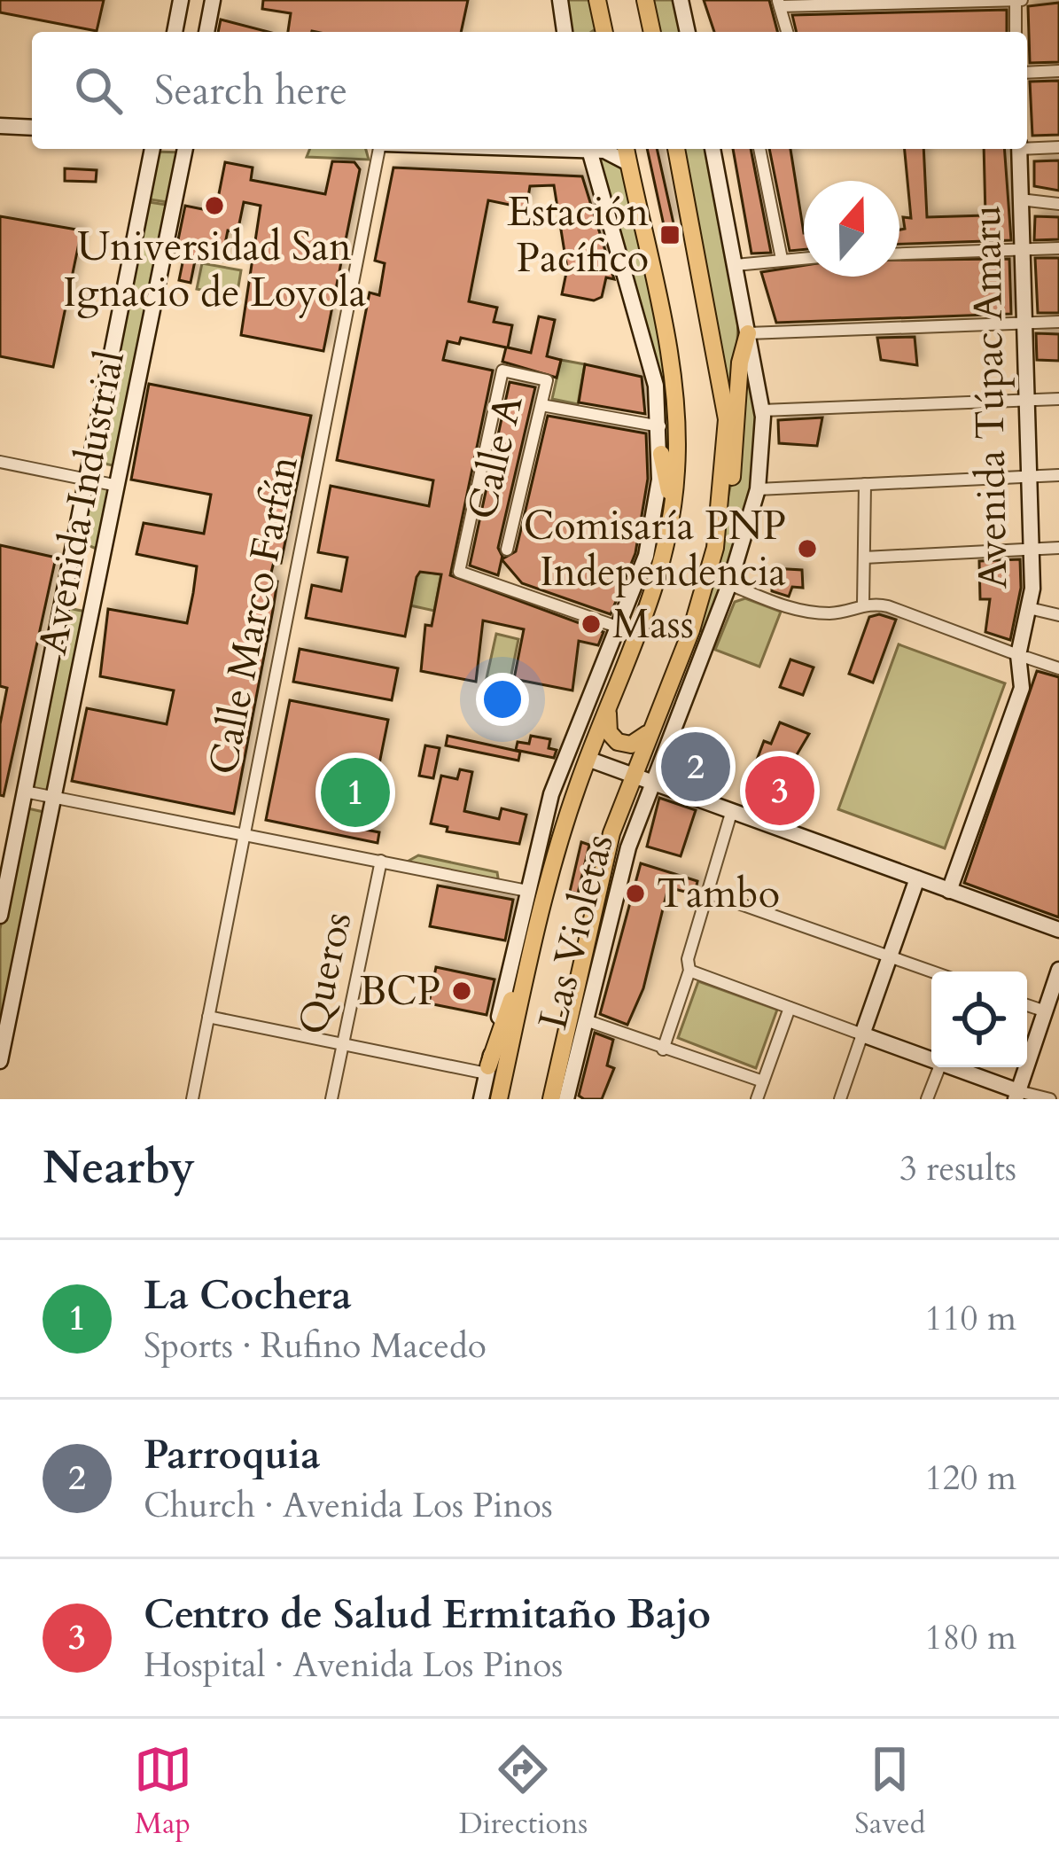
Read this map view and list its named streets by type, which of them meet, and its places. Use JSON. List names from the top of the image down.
{
  "streets": {
    "street": [
      "Avenida Túpac Amaru",
      "Calle A",
      "Avenida Industrial",
      "Calle Marco Farfán",
      "Las Violetas",
      "Queros"
    ]
  },
  "places": {
    "other": [
      "Universidad San Ignacio de Loyola",
      "Comisaría PNP Independencia",
      "Mass",
      "Tambo",
      "BCP"
    ],
    "transit": ["Estación Pacífico"]
  },
  "north": "top",
  "page": {
    "search": "Search here",
    "pins": ["2", "3", "1"],
    "heading": ["Nearby", "3 results"],
    "list": [
      {
        "mark": "1",
        "name": "La Cochera",
        "note": "Sports · Rufino Macedo",
        "value": "110 m"
      },
      {
        "mark": "2",
        "name": "Parroquia",
        "note": "Church · Avenida Los Pinos",
        "value": "120 m"
      },
      {
        "mark": "3",
        "name": "Centro de Salud Ermitaño Bajo",
        "note": "Hospital · Avenida Los Pinos",
        "value": "180 m"
      }
    ],
    "nav": ["Map", "Directions", "Saved"]
  }
}
